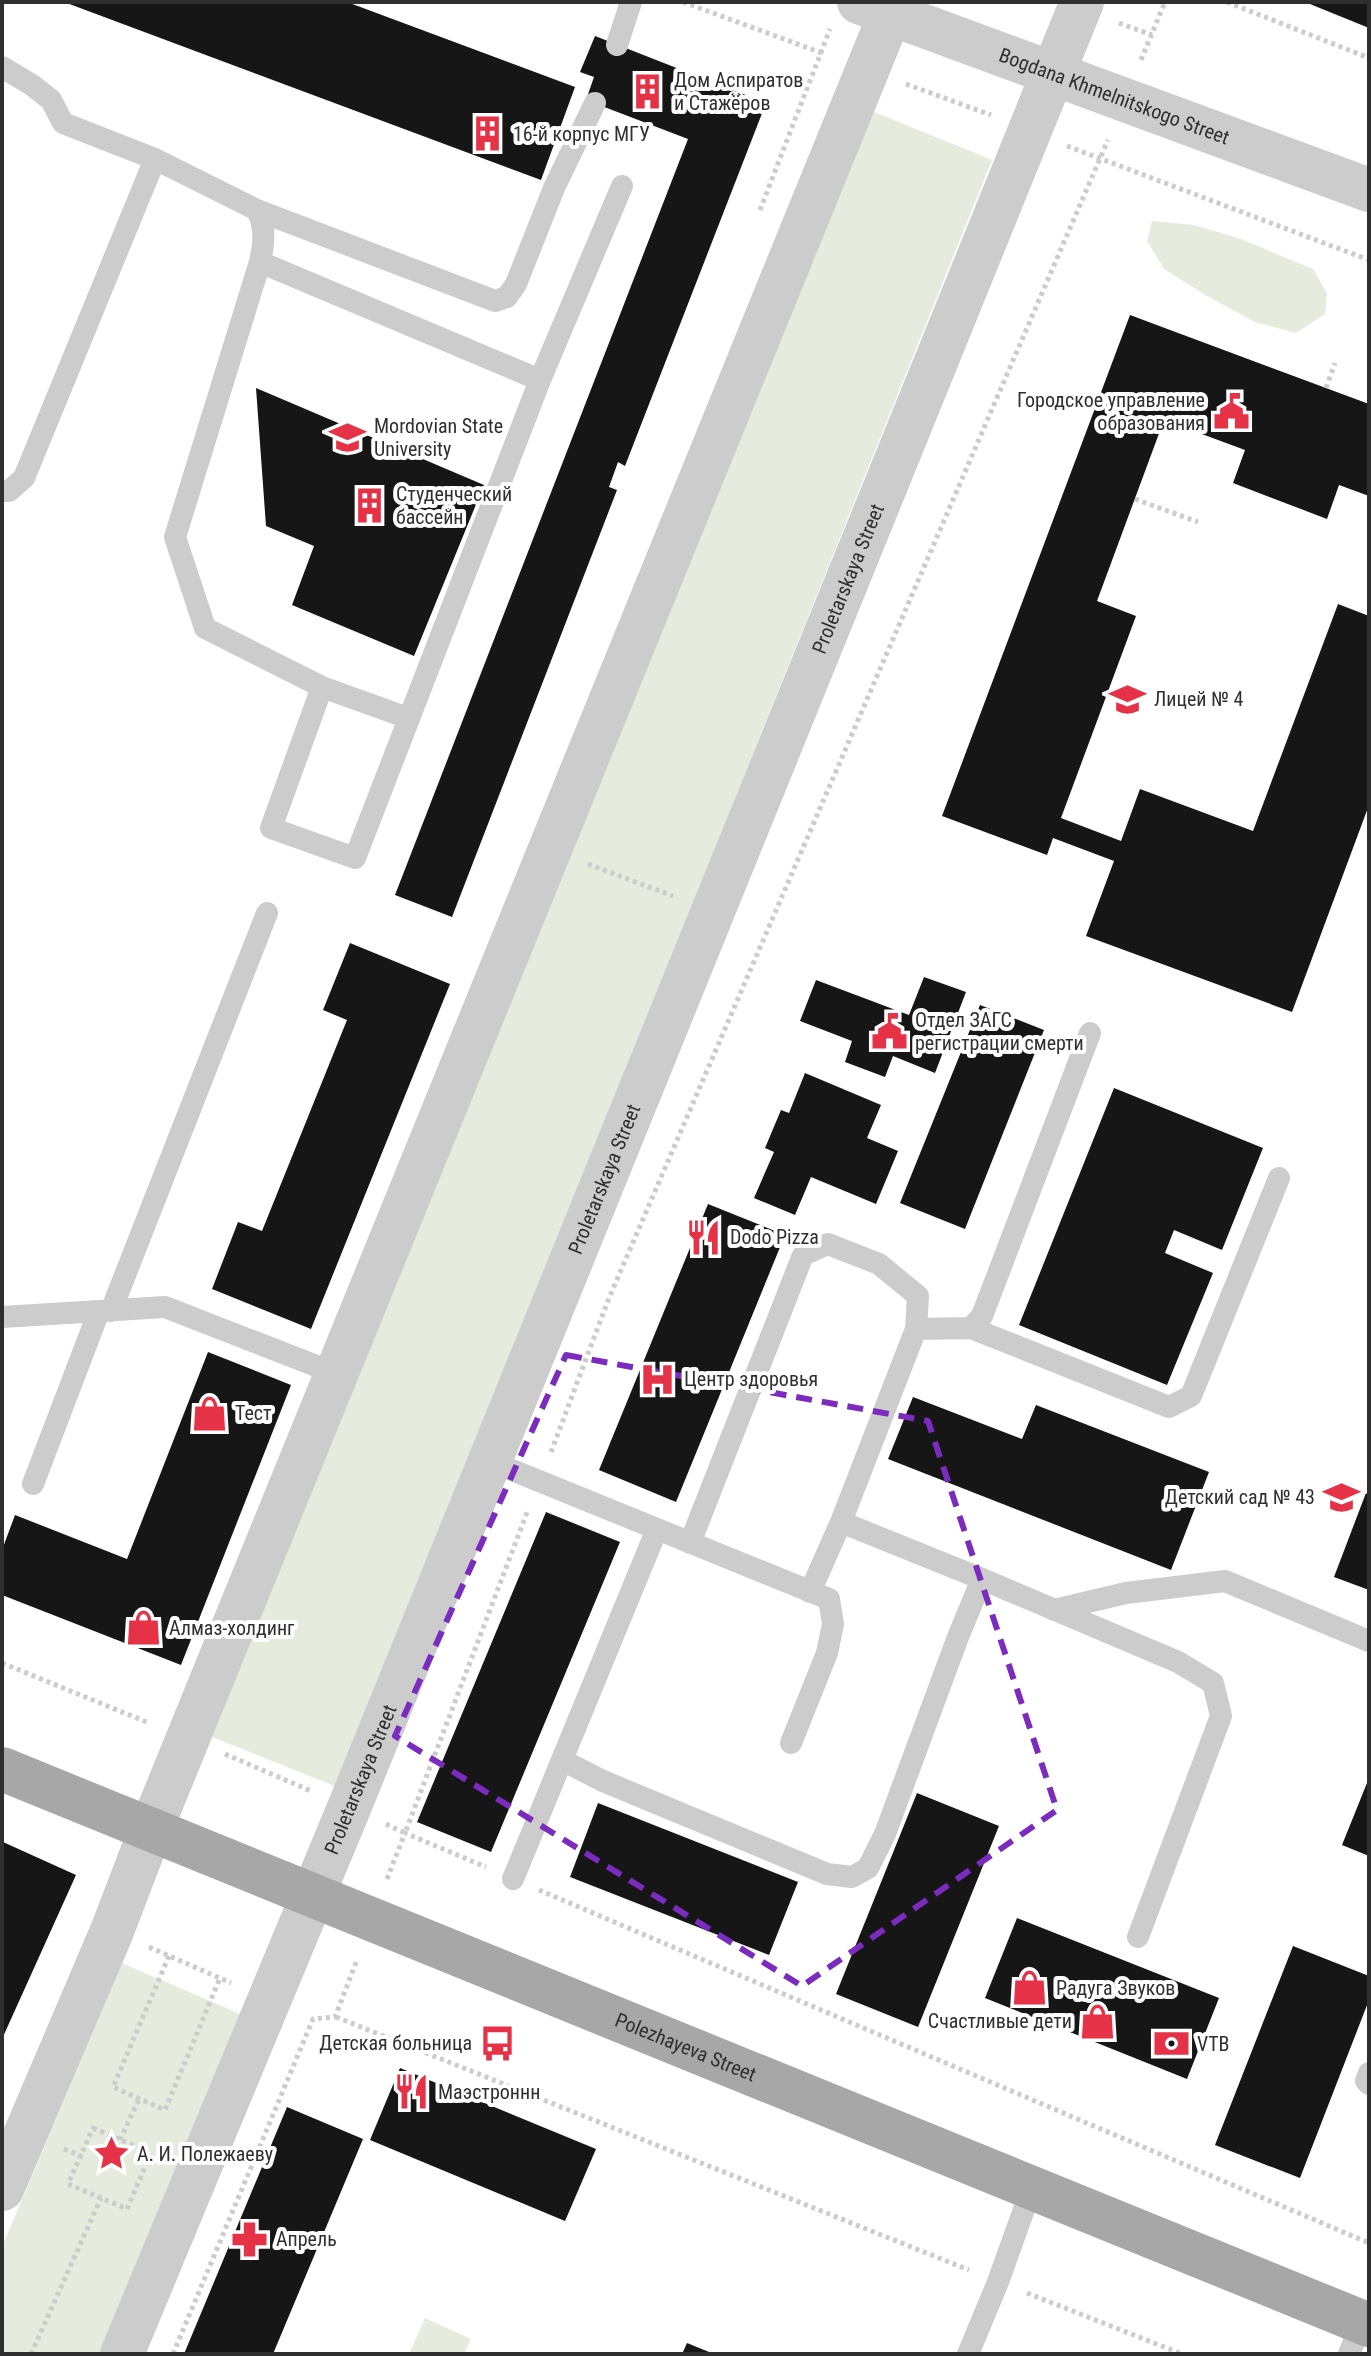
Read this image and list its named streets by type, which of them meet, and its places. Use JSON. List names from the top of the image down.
{
  "streets": {
    "main road": ["Polezhayeva Street"],
    "street": ["Bogdana Khmelnitskogo Street", "Proletarskaya Street"]
  },
  "crossings": [
    ["Bogdana Khmelnitskogo Street", "Proletarskaya Street"],
    ["Proletarskaya Street", "Polezhayeva Street"]
  ],
  "places": {
    "building": ["Дом Аспиратов и Стажёров", "16-й корпус МГУ", "Студенческий бассейн"],
    "public building": ["Городское управление образования", "Отдел ЗАГС регистрации смерти"],
    "school or university": ["Mordovian State University", "Лицей № 4", "Детский сад № 43"],
    "restaurant": ["Dodo Pizza", "Маэстроннн"],
    "hospital": ["Центр здоровья"],
    "shop": [
      "Тест",
      "Алмаз-холдинг",
      "Радуга Звуков",
      "Счастливые дети"
    ],
    "bus stop": ["Детская больница"],
    "bank": ["VTB"],
    "place": ["А. И. Полежаеву"],
    "pharmacy": ["Апрель"]
  }
}
